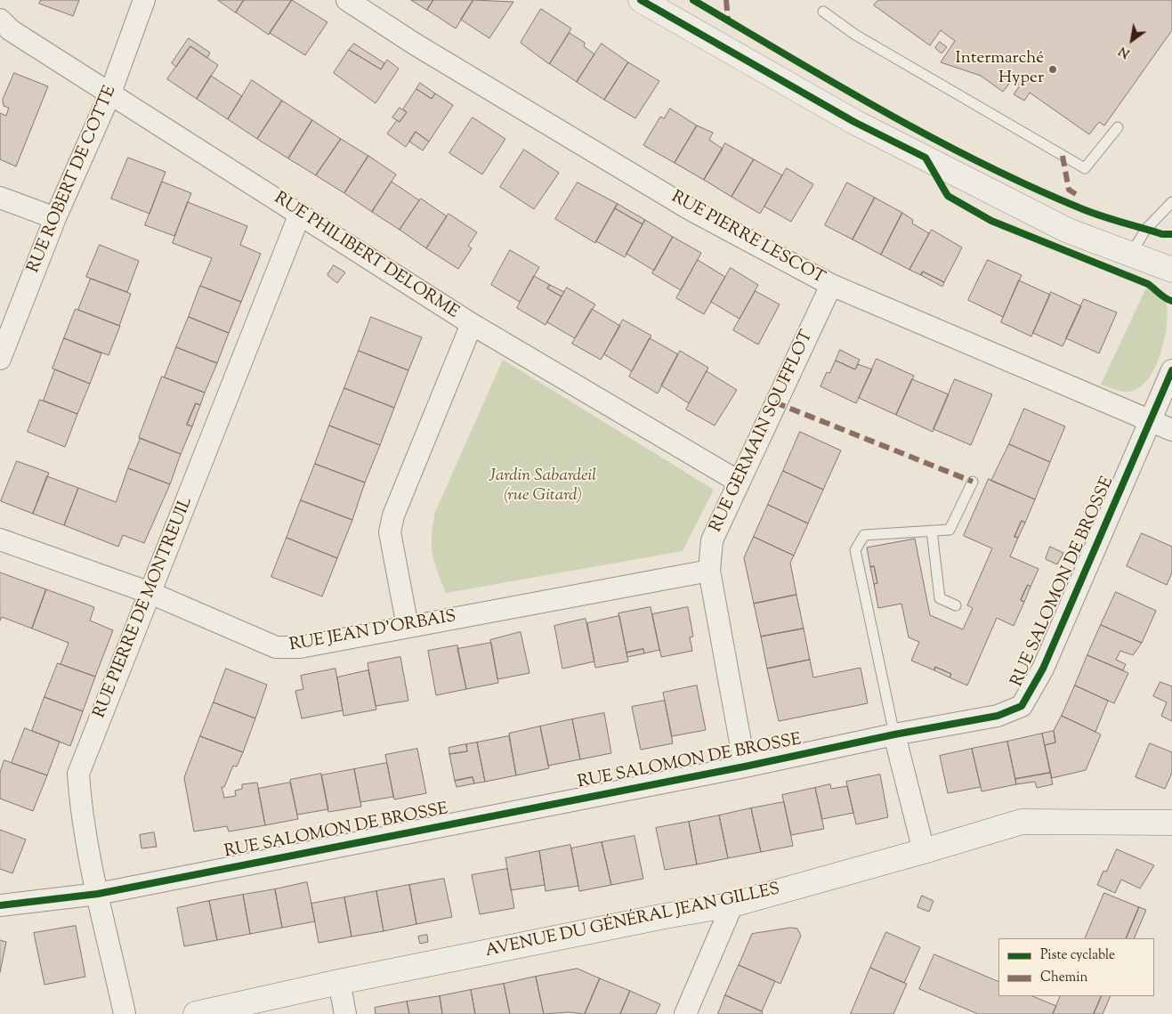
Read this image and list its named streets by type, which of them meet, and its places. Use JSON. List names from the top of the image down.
{
  "streets": {
    "main road": ["AVENUE DU GÉNÉRAL JEAN GILLES"],
    "street": [
      "RUE ROBERT DE COTTE",
      "RUE PIERRE LESCOT",
      "RUE PHILIBERT DELORME",
      "RUE GERMAIN SOUFFLOT",
      "RUE SALOMON DE BROSSE",
      "RUE PIERRE DE MONTREUIL",
      "RUE JEAN D'ORBAIS"
    ]
  },
  "crossings": [
    ["RUE ROBERT DE COTTE", "RUE PHILIBERT DELORME"],
    ["RUE PIERRE LESCOT", "RUE GERMAIN SOUFFLOT"],
    ["RUE PIERRE LESCOT", "RUE SALOMON DE BROSSE"],
    ["RUE PHILIBERT DELORME", "RUE GERMAIN SOUFFLOT"],
    ["RUE PHILIBERT DELORME", "RUE PIERRE DE MONTREUIL"],
    ["RUE GERMAIN SOUFFLOT", "RUE SALOMON DE BROSSE"],
    ["RUE GERMAIN SOUFFLOT", "RUE JEAN D'ORBAIS"],
    ["RUE SALOMON DE BROSSE", "RUE PIERRE DE MONTREUIL"],
    ["RUE PIERRE DE MONTREUIL", "RUE JEAN D'ORBAIS"]
  ],
  "parks": ["Jardin Sabardeil (rue Gitard)"],
  "places": ["Intermarché Hyper"],
  "legend": ["Piste cyclable", "Chemin"],
  "north": "bottom left"
}
